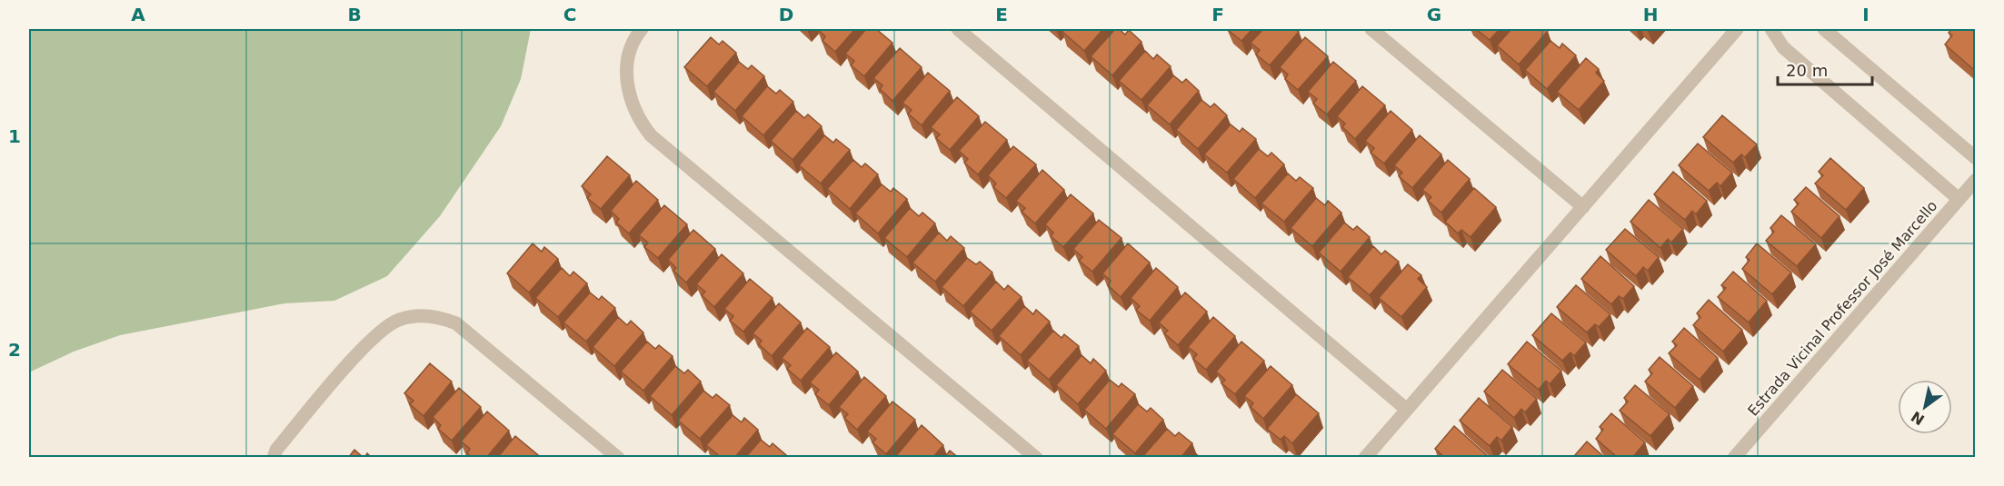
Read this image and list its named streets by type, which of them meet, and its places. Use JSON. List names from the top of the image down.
{
  "streets": {
    "street": ["Estrada Vicinal Professor José Marcello"]
  },
  "scale_bar": "20 m",
  "north": "bottom left",
  "grid": {
    "columns": [
      "A",
      "B",
      "C",
      "D",
      "E",
      "F",
      "G",
      "H",
      "I"
    ],
    "rows": ["1", "2"]
  }
}
